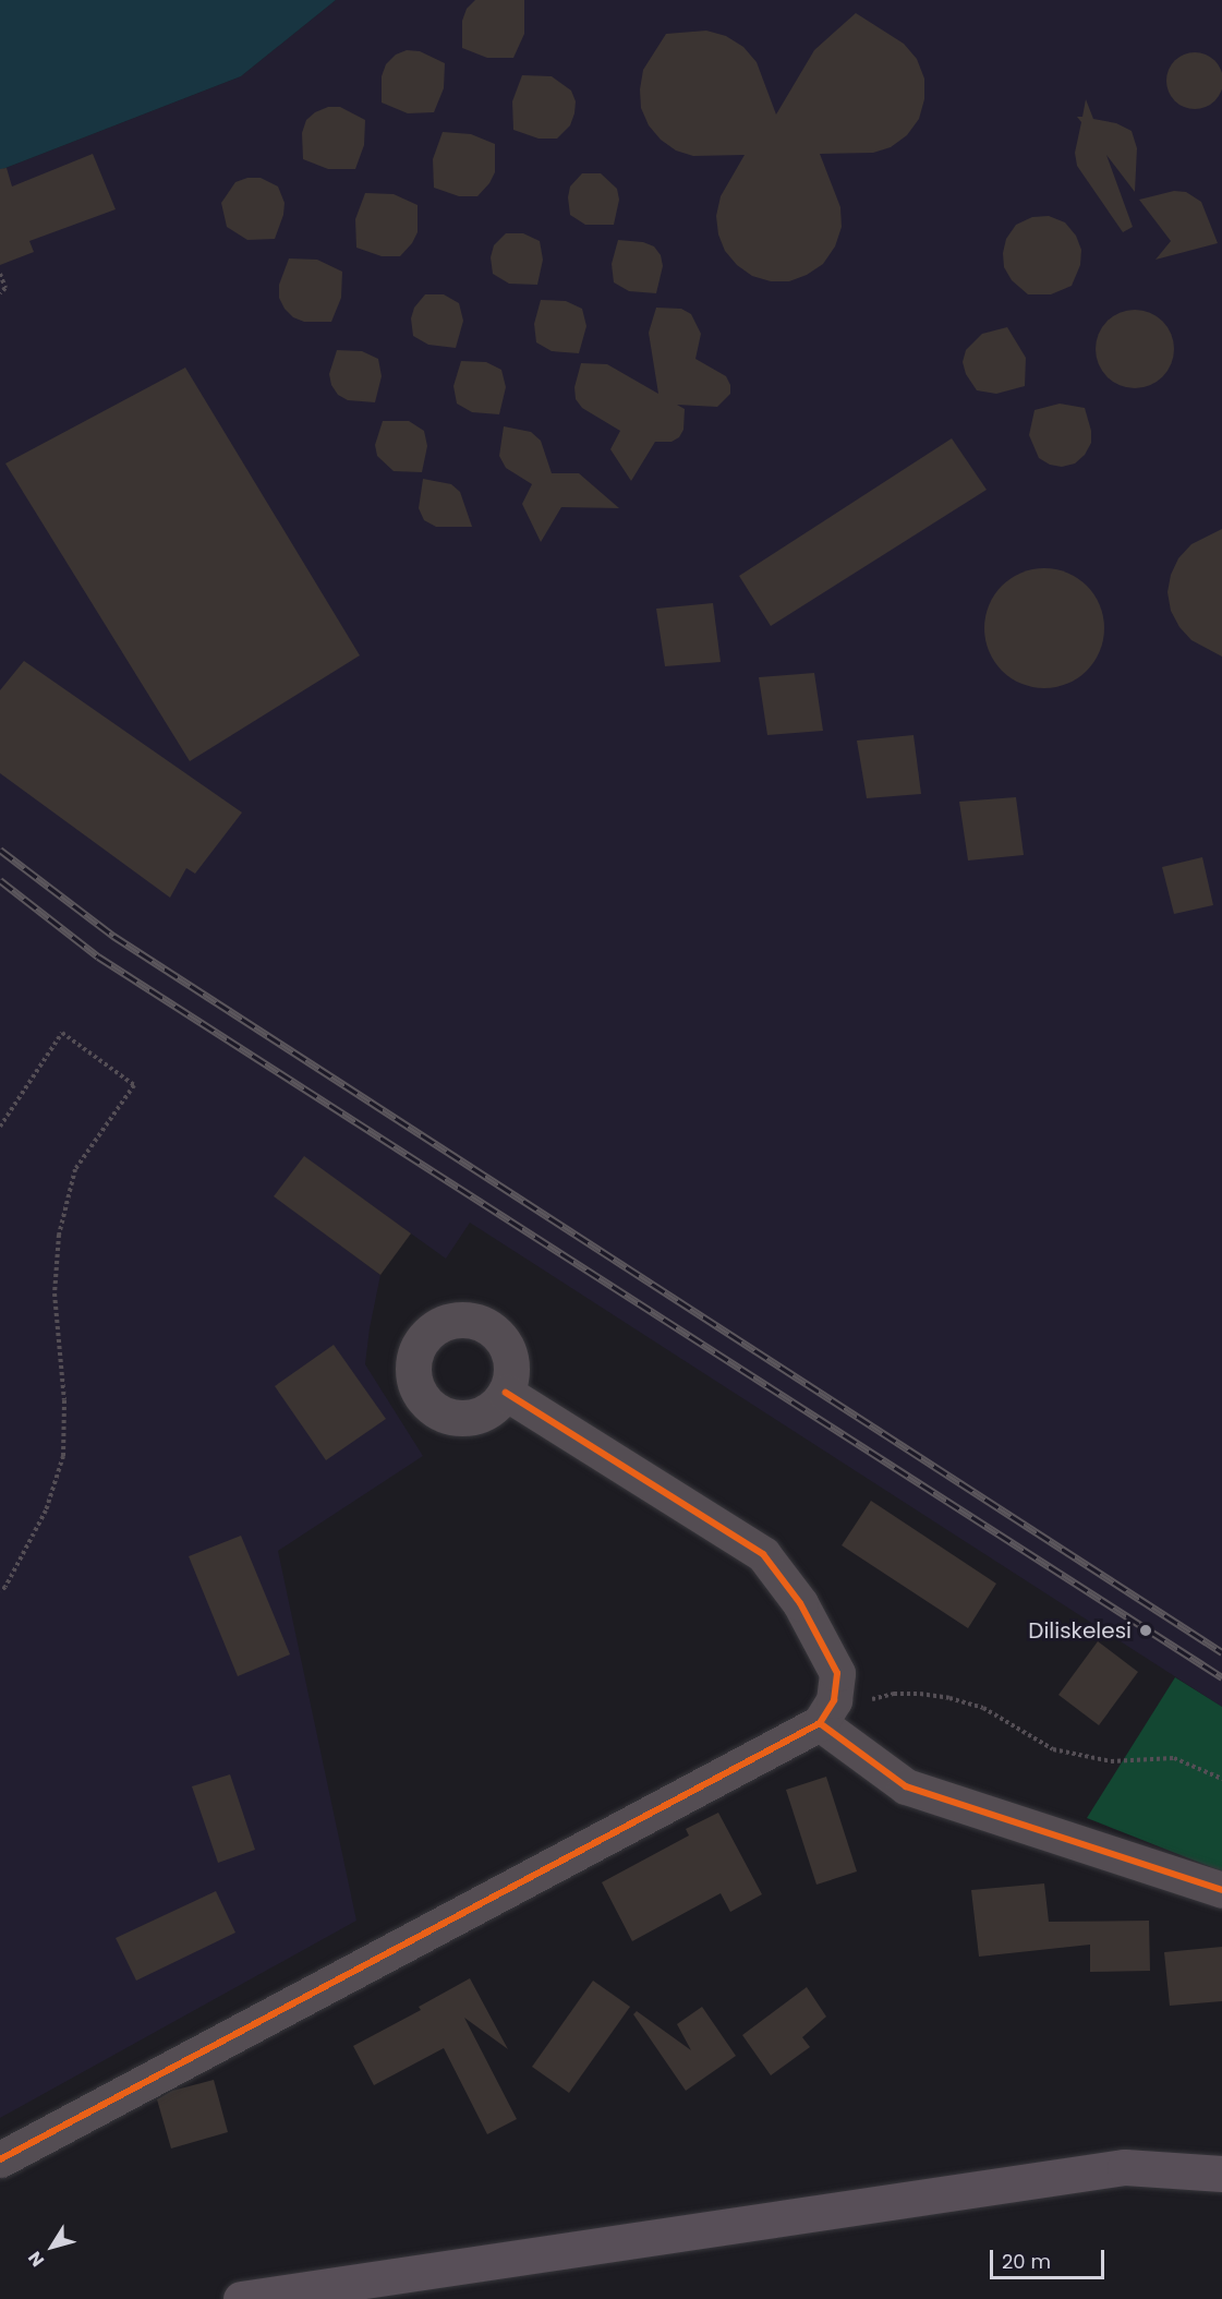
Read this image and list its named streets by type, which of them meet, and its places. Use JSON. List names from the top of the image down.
{
  "places": ["Diliskelesi"],
  "scale_bar": "20 m",
  "north": "bottom left"
}
